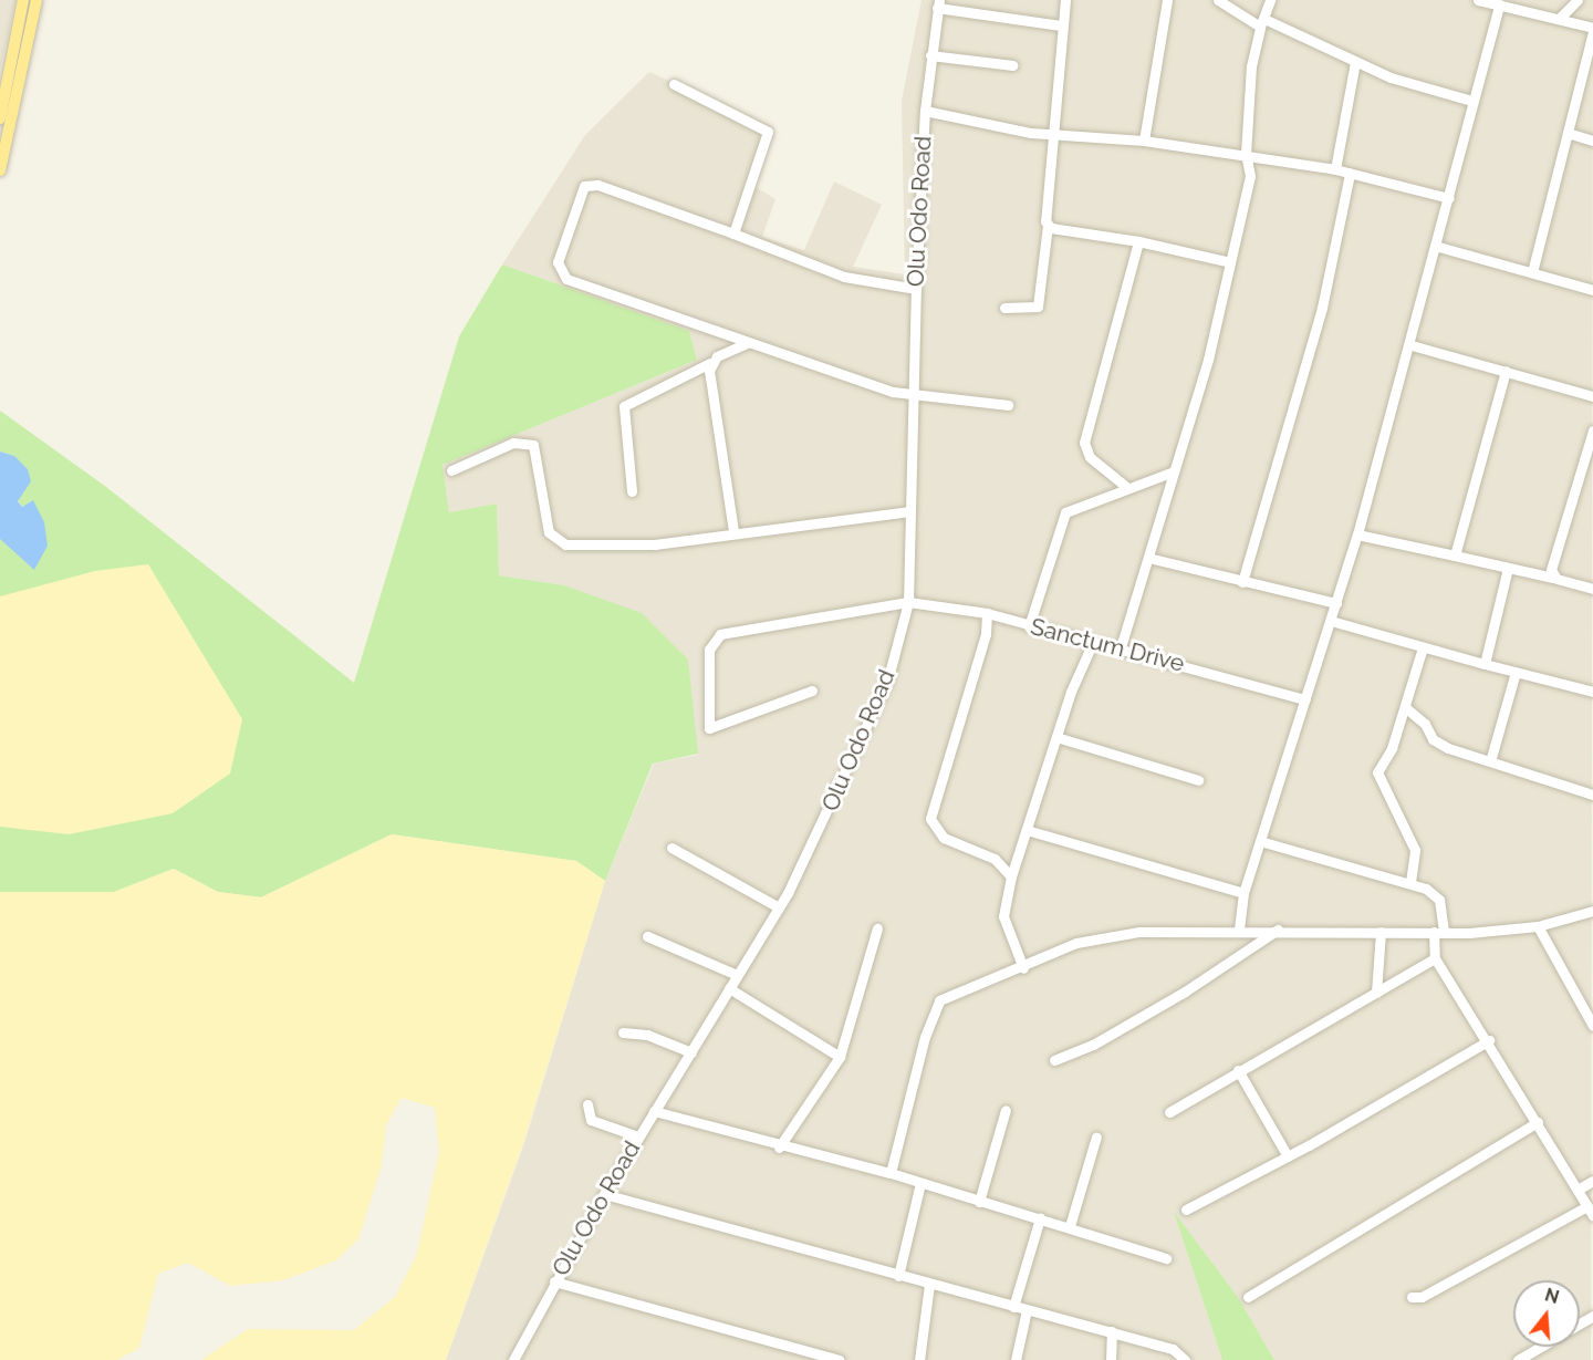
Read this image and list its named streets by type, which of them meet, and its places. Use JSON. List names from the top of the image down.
{
  "streets": {
    "street": ["Olu Odo Road", "Sanctum Drive"]
  },
  "crossings": [
    ["Olu Odo Road", "Sanctum Drive"]
  ],
  "north": "top"
}
